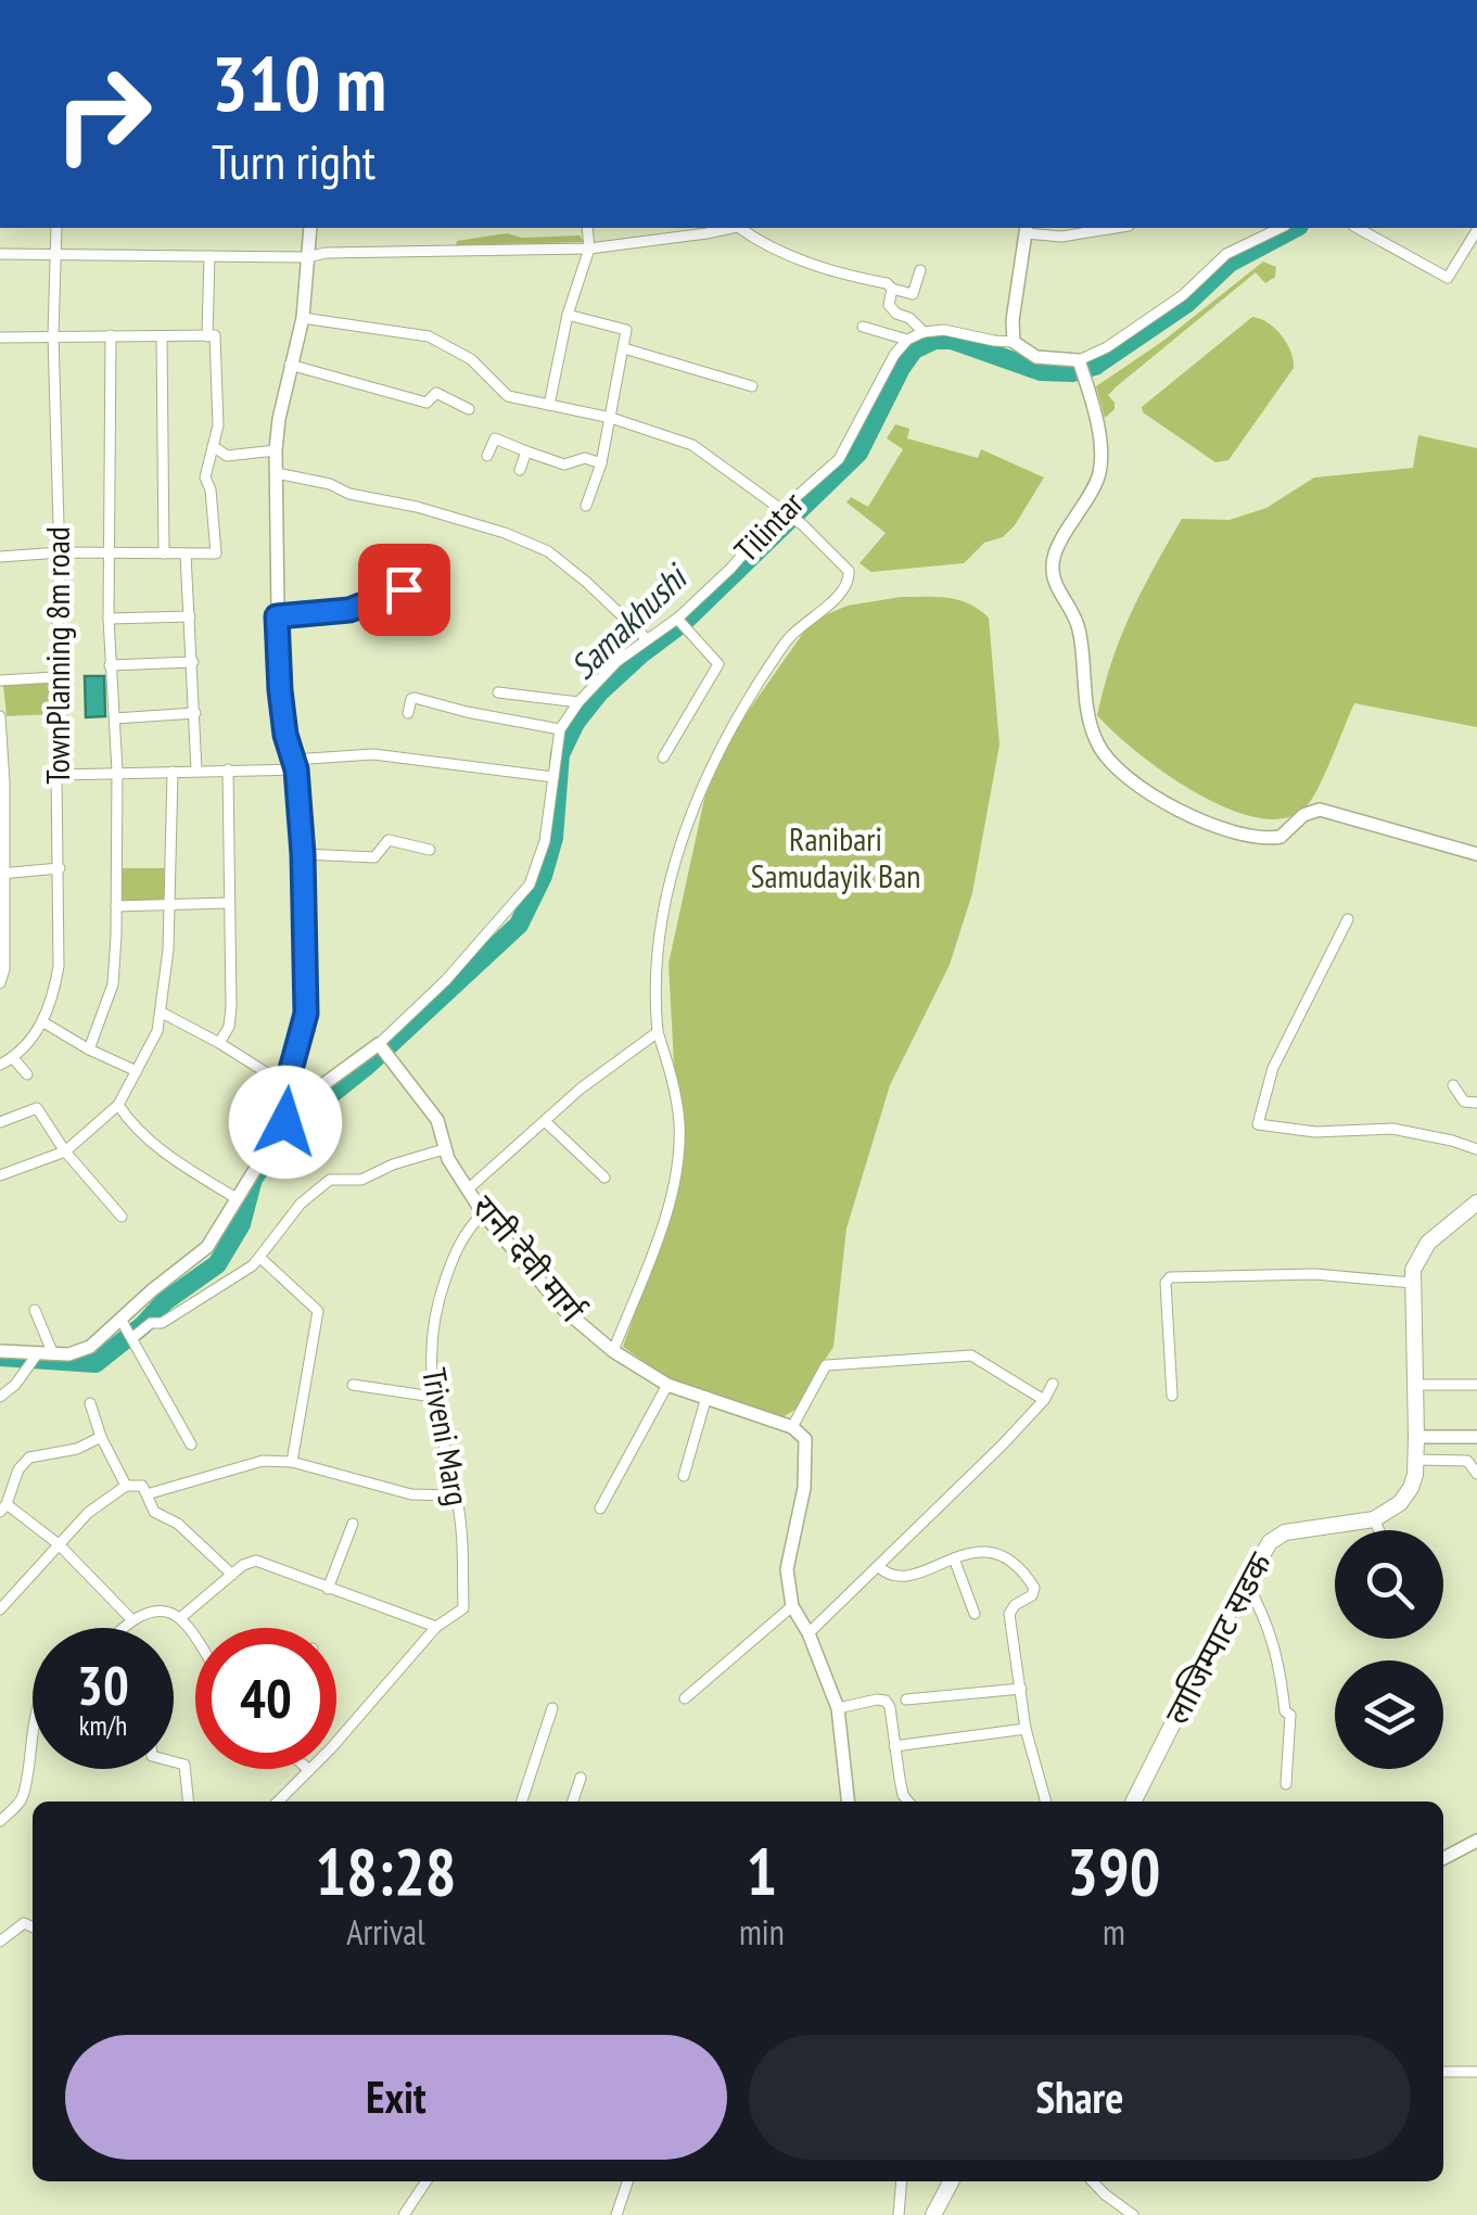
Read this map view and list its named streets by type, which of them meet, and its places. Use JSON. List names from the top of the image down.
{
  "streets": {
    "main road": ["लाजिम्पाट सडक"],
    "street": [
      "Tilintar",
      "TownPlanning 8m road",
      "रानी देवी मार्ग",
      "Triveni Marg"
    ]
  },
  "crossings": [
    ["Tilintar", "रानी देवी मार्ग"],
    ["रानी देवी मार्ग", "Triveni Marg"]
  ],
  "water": ["Samakhushi"],
  "parks": ["Ranibari Samudayik Ban"],
  "page": {
    "turn": ["310 m", "Turn right"],
    "speed": "30 km/h",
    "limit": "40",
    "eta": [
      "18:28",
      "Arrival",
      "1",
      "min",
      "390",
      "m"
    ],
    "buttons": ["Exit", "Share"]
  }
}
